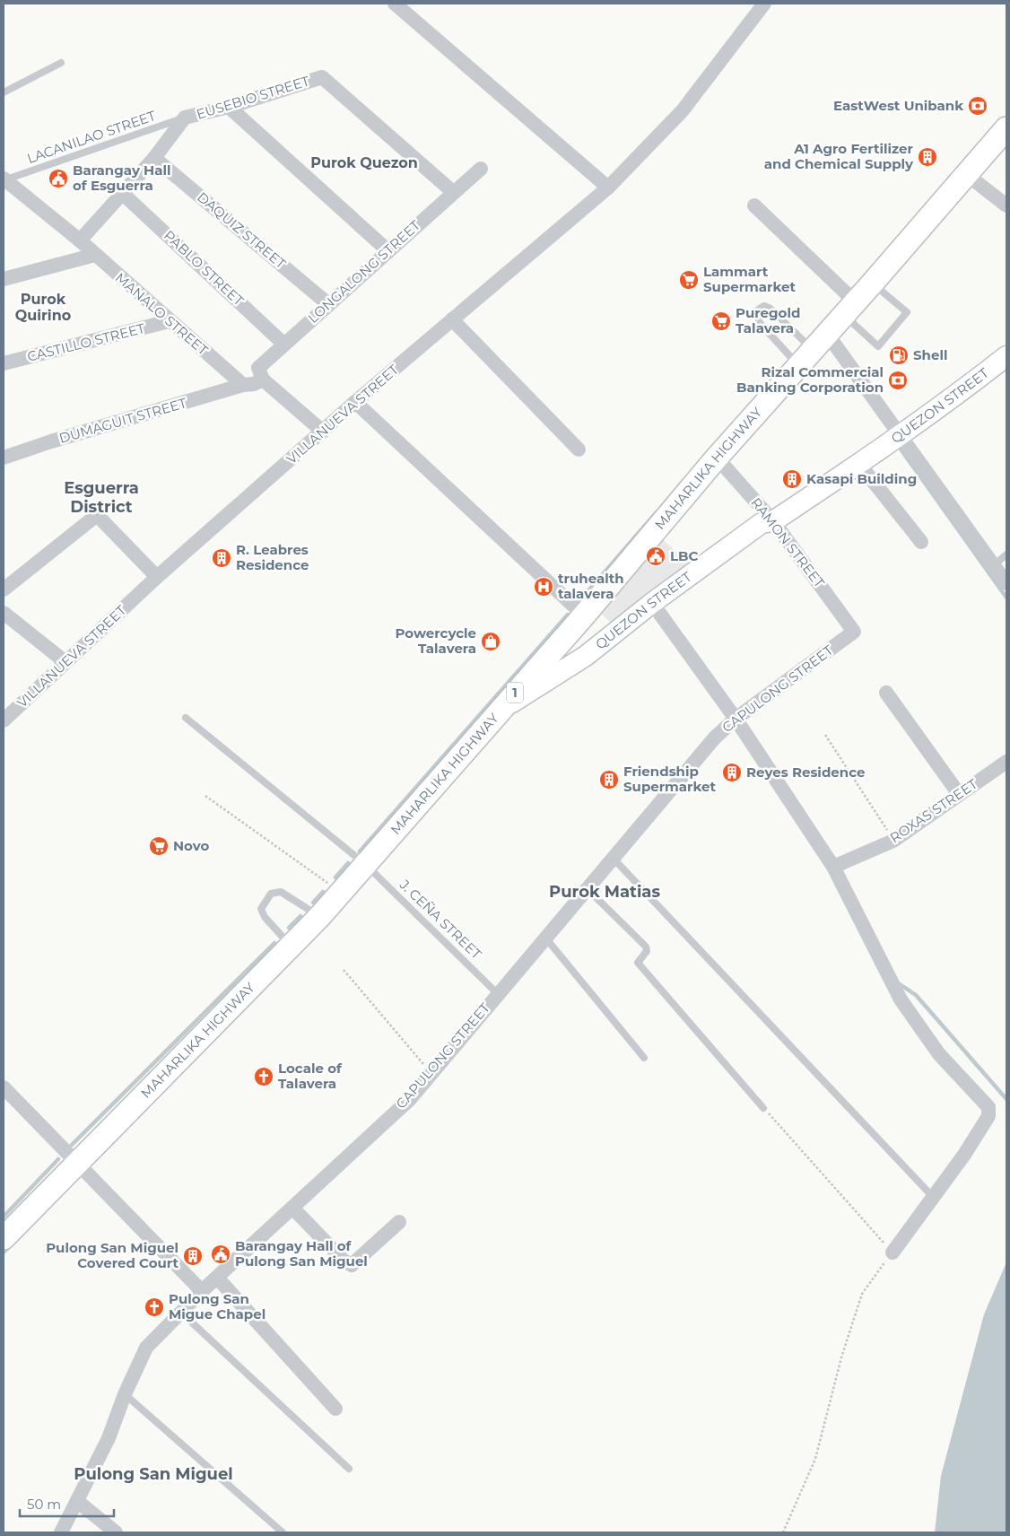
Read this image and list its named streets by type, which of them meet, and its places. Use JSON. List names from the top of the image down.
{
  "streets": {
    "main road": ["MAHARLIKA HIGHWAY", "1"],
    "street": [
      "EUSEBIO STREET",
      "DAQUIZ STREET",
      "PABLO STREET",
      "LONGALONG STREET",
      "MANALO STREET",
      "CASTILLO STREET",
      "QUEZON STREET",
      "VILLANUEVA STREET",
      "DUMAGUIT STREET",
      "RAMON STREET",
      "CAPULONG STREET",
      "ROXAS STREET"
    ],
    "lane": ["LACANILAO STREET", "J. CEÑA STREET"]
  },
  "crossings": [
    ["EUSEBIO STREET", "LACANILAO STREET"],
    ["EUSEBIO STREET", "DAQUIZ STREET"],
    ["EUSEBIO STREET", "PABLO STREET"],
    ["EUSEBIO STREET", "LONGALONG STREET"],
    ["EUSEBIO STREET", "MANALO STREET"],
    ["LACANILAO STREET", "MANALO STREET"],
    ["DAQUIZ STREET", "LONGALONG STREET"],
    ["PABLO STREET", "LONGALONG STREET"],
    ["MANALO STREET", "CASTILLO STREET"],
    ["MANALO STREET", "DUMAGUIT STREET"],
    ["QUEZON STREET", "MAHARLIKA HIGHWAY"],
    ["QUEZON STREET", "RAMON STREET"],
    ["MAHARLIKA HIGHWAY", "RAMON STREET"],
    ["MAHARLIKA HIGHWAY", "J. CEÑA STREET"],
    ["RAMON STREET", "CAPULONG STREET"],
    ["CAPULONG STREET", "J. CEÑA STREET"]
  ],
  "districts": [
    "Purok Quezon",
    "Purok Quirino",
    "Esguerra District",
    "Purok Matias",
    "Pulong San Miguel"
  ],
  "places": {
    "bank": ["EastWest Unibank", "Rizal Commercial Banking Corporation"],
    "building": [
      "A1 Agro Fertilizer and Chemical Supply",
      "Kasapi Building",
      "R. Leabres Residence",
      "Reyes Residence",
      "Friendship Supermarket",
      "Pulong San Miguel Covered Court"
    ],
    "public building": ["Barangay Hall of Esguerra", "LBC", "Barangay Hall of Pulong San Miguel"],
    "supermarket": ["Lammart Supermarket", "Puregold Talavera", "Novo"],
    "fuel station": ["Shell"],
    "hospital": ["truhealth talavera"],
    "shop": ["Powercycle Talavera"],
    "church": ["Locale of Talavera", "Pulong San Migue Chapel"]
  },
  "scale_bar": "50 m"
}
